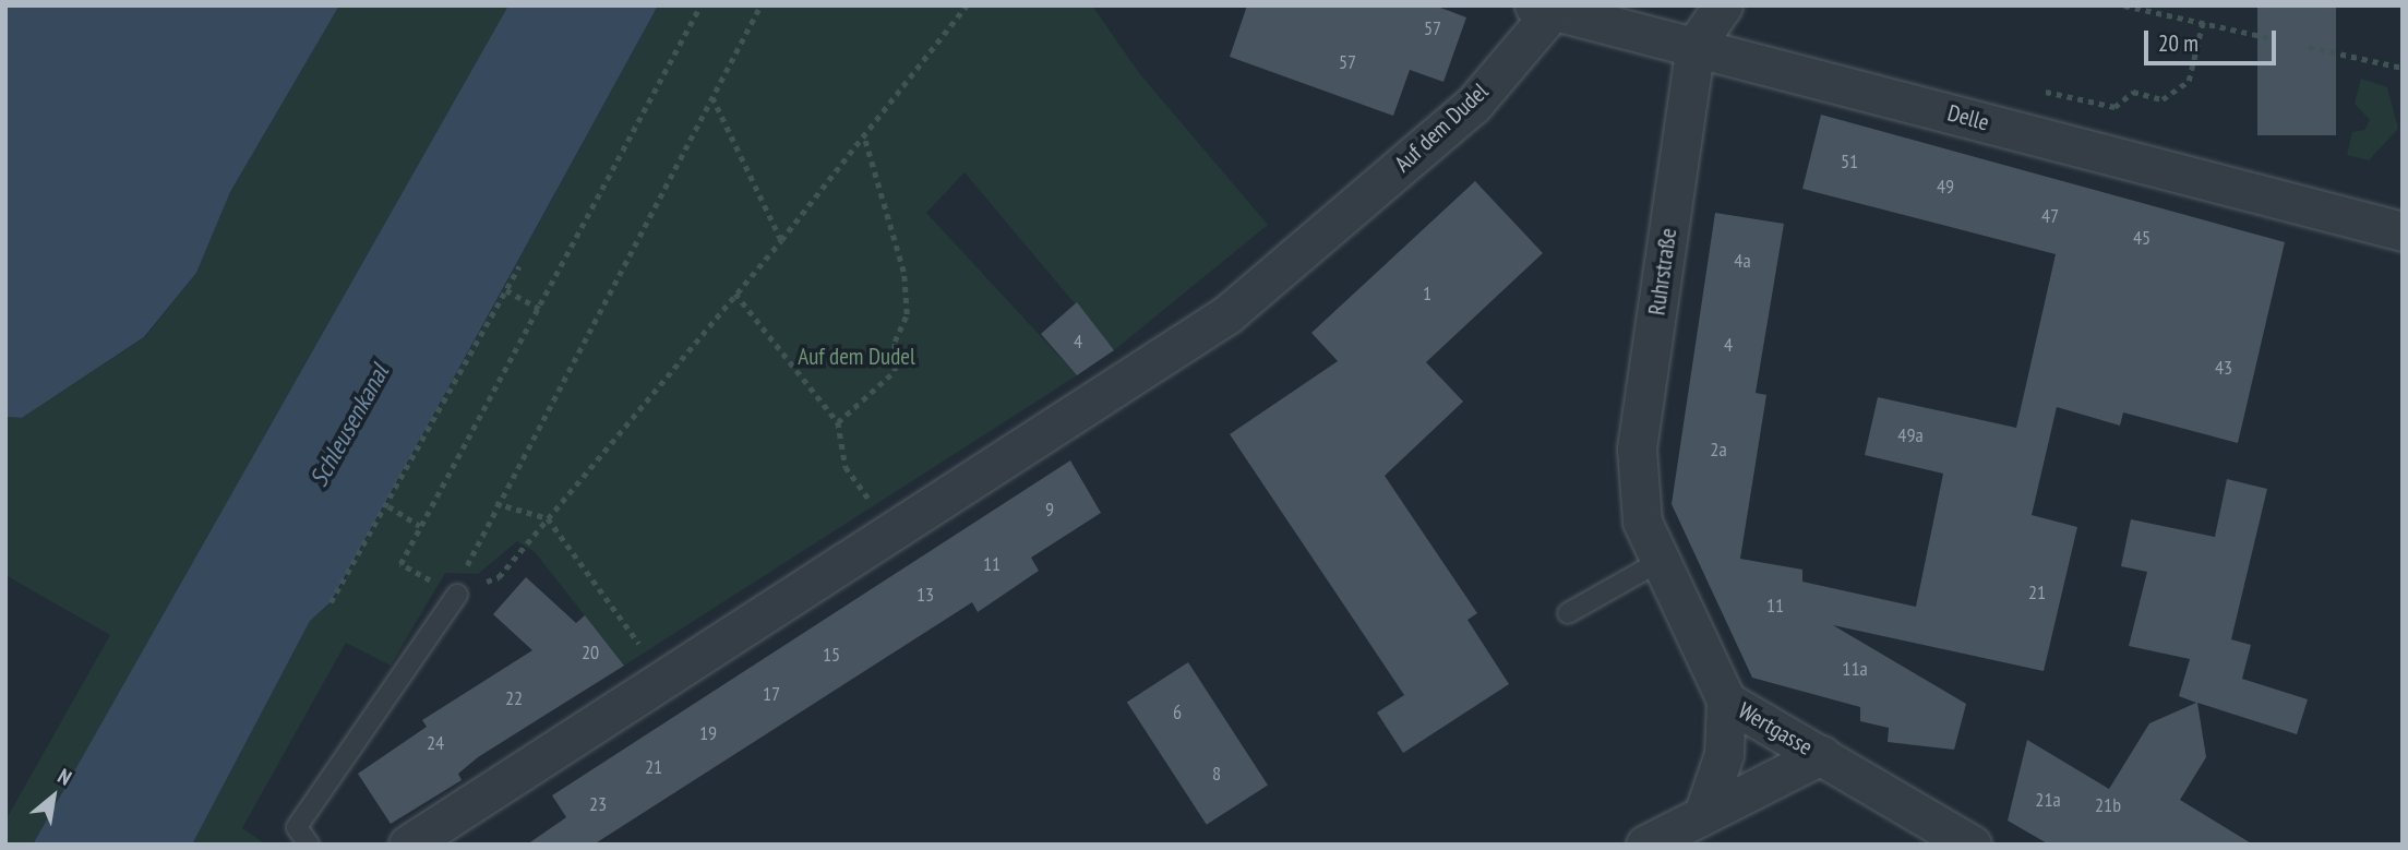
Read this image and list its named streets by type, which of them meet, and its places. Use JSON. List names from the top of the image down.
{
  "streets": {
    "street": [
      "Delle",
      "Auf dem Dudel",
      "Ruhrstraße",
      "Wertgasse"
    ]
  },
  "crossings": [
    ["Delle", "Auf dem Dudel"],
    ["Delle", "Ruhrstraße"],
    ["Ruhrstraße", "Wertgasse"]
  ],
  "water": ["Schleusenkanal"],
  "parks": ["Auf dem Dudel"],
  "house_numbers": [
    "57",
    "57",
    "51",
    "49",
    "47",
    "45",
    "4a",
    "1",
    "4",
    "4",
    "43",
    "49a",
    "2a",
    "9",
    "11",
    "21",
    "13",
    "11",
    "20",
    "15",
    "11a",
    "17",
    "22",
    "6",
    "19",
    "24",
    "21",
    "8",
    "21a",
    "23",
    "21b"
  ],
  "scale_bar": "20 m",
  "north": "top right"
}
